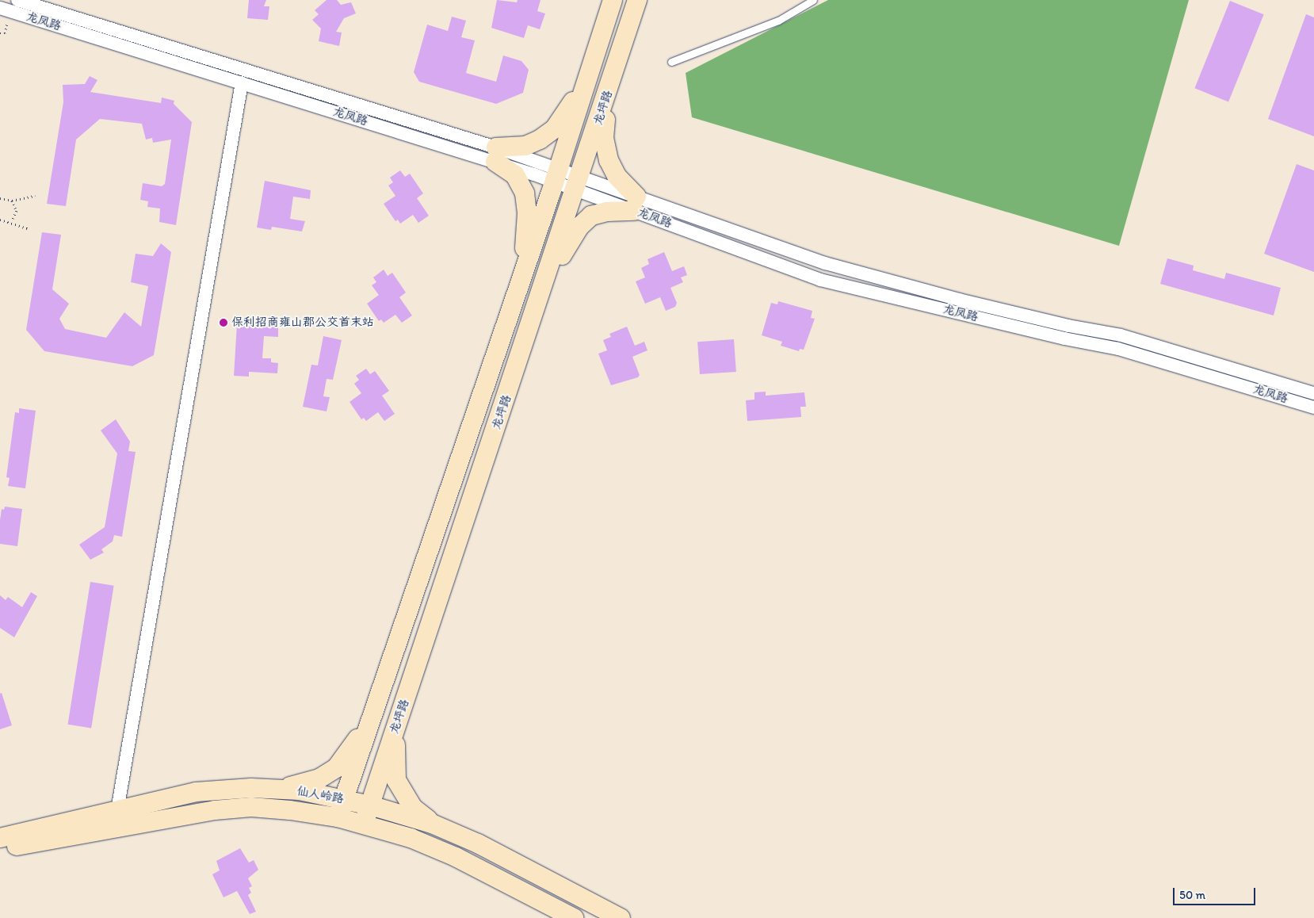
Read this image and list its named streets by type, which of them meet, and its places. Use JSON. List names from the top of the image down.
{
  "streets": {
    "main road": ["龙坪路", "仙人岭路"],
    "street": ["龙凤路"]
  },
  "crossings": [
    ["龙凤路", "龙坪路"],
    ["龙坪路", "仙人岭路"]
  ],
  "places": ["保利招商雍山郡公交首末站"],
  "scale_bar": "50 m"
}
